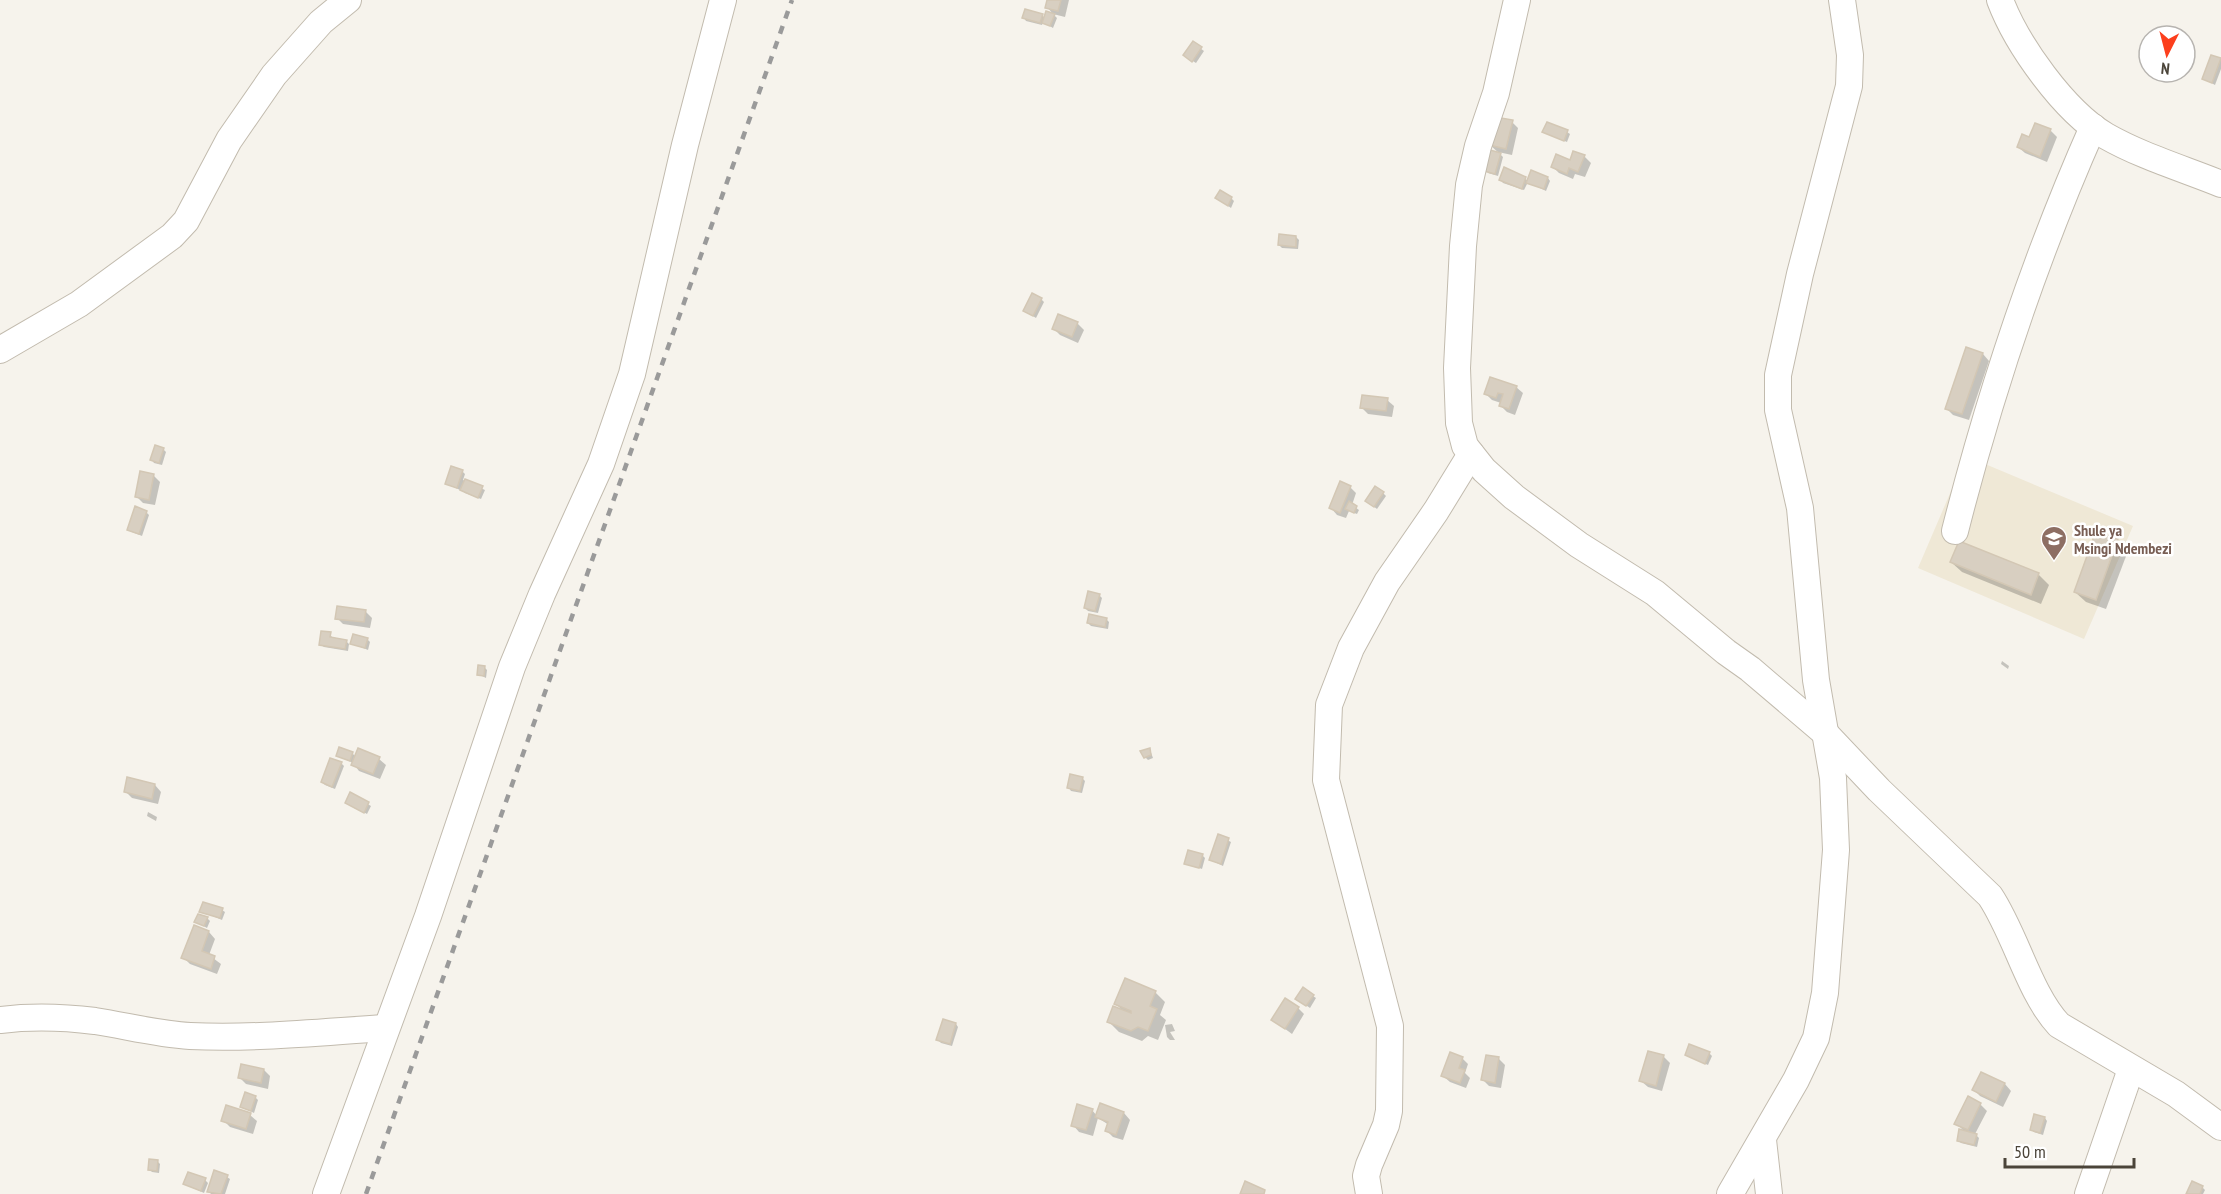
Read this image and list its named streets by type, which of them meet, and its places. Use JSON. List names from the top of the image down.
{
  "places": {
    "school or university": ["Shule ya Msingi Ndembezi"]
  },
  "scale_bar": "50 m",
  "north": "bottom"
}
